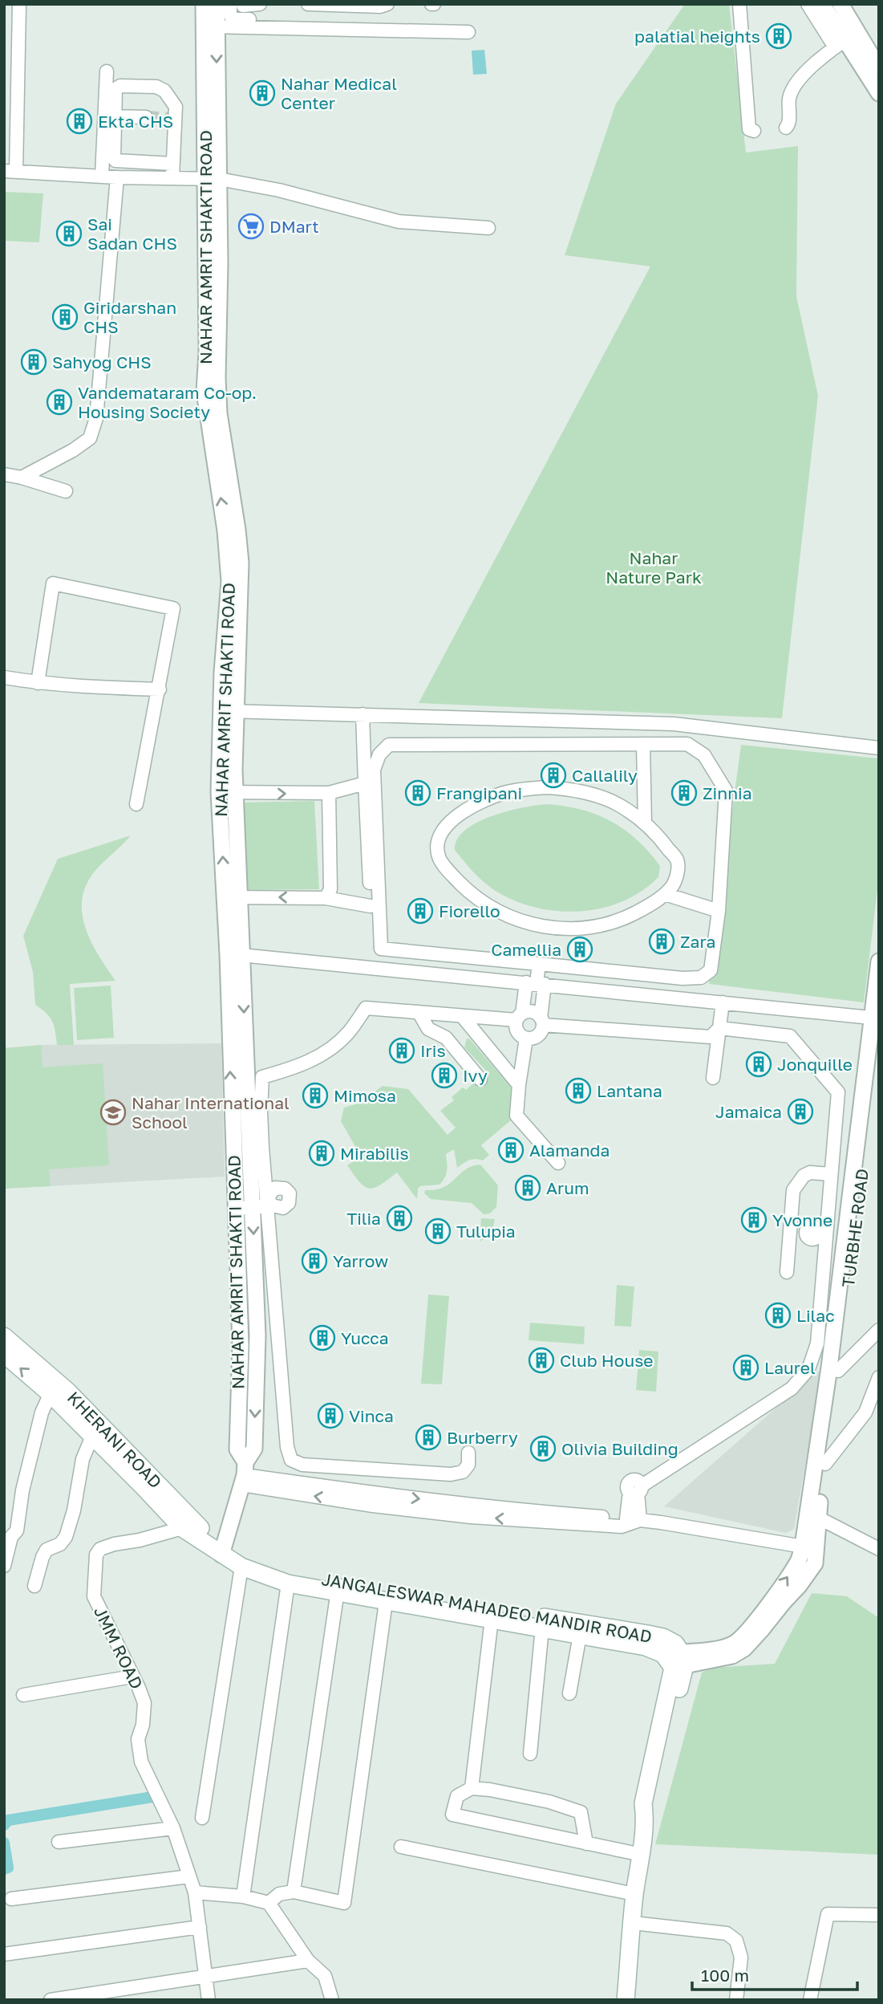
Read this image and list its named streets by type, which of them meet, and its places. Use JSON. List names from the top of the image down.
{
  "streets": {
    "main road": ["KHERANI ROAD", "JANGALESWAR MAHADEO MANDIR ROAD"],
    "street": ["NAHAR AMRIT SHAKTI ROAD", "TURBHE ROAD", "JMM ROAD"]
  },
  "crossings": [
    ["NAHAR AMRIT SHAKTI ROAD", "KHERANI ROAD"],
    ["NAHAR AMRIT SHAKTI ROAD", "JANGALESWAR MAHADEO MANDIR ROAD"],
    ["KHERANI ROAD", "JANGALESWAR MAHADEO MANDIR ROAD"],
    ["KHERANI ROAD", "JMM ROAD"]
  ],
  "parks": ["Nahar Nature Park"],
  "places": {
    "building": [
      "palatial heights",
      "Nahar Medical Center",
      "Ekta CHS",
      "Sai Sadan CHS",
      "Giridarshan CHS",
      "Sahyog CHS",
      "Vandemataram Co-op. Housing Society",
      "Callalily",
      "Frangipani",
      "Zinnia",
      "Fiorello",
      "Zara",
      "Camellia",
      "Iris",
      "Jonquille",
      "Ivy",
      "Lantana",
      "Mimosa",
      "Jamaica",
      "Alamanda",
      "Mirabilis",
      "Arum",
      "Tilia",
      "Yvonne",
      "Tulupia",
      "Yarrow",
      "Lilac",
      "Yucca",
      "Club House",
      "Laurel",
      "Vinca",
      "Burberry",
      "Olivia Building"
    ],
    "supermarket": ["DMart"],
    "school or university": ["Nahar International School"]
  },
  "scale_bar": "100 m"
}
